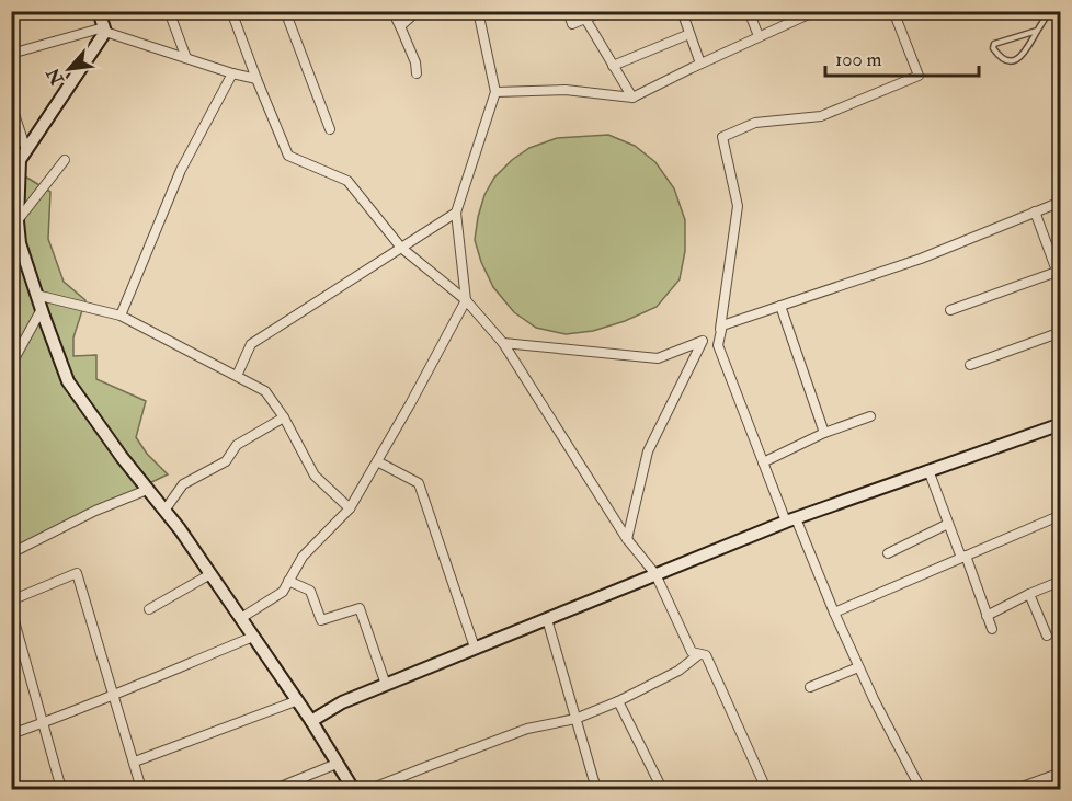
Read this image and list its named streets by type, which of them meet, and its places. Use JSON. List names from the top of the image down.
{
  "scale_bar": "100 m",
  "north": "bottom left"
}
